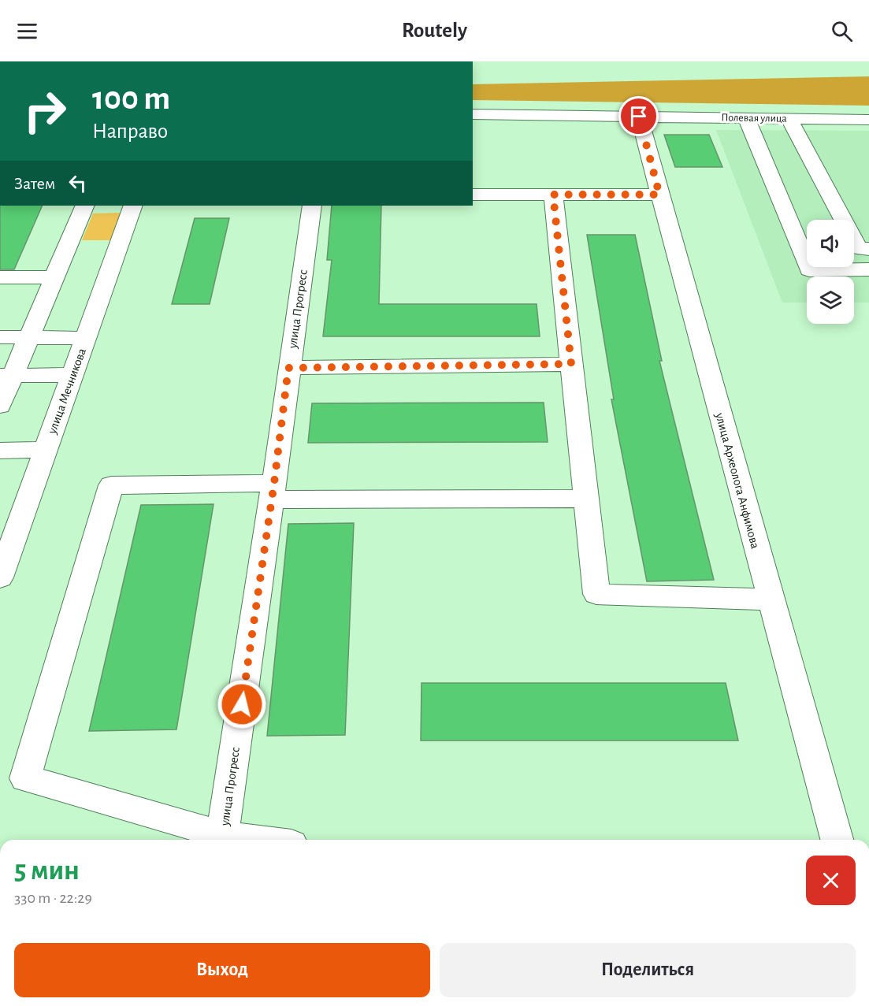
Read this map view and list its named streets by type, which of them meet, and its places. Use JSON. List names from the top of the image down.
{
  "streets": {
    "street": [
      "Полевая улица",
      "улица Прогресс",
      "улица Мечникова",
      "улица Археолога Анфимова"
    ]
  },
  "crossings": [
    ["Полевая улица", "улица Археолога Анфимова"]
  ],
  "page": {
    "header": "Routely",
    "turn": ["100 m", "Направо"],
    "then": "Затем",
    "heading": ["5 мин", "330 m · 22:29"],
    "buttons": ["Выход", "Поделиться"]
  }
}
